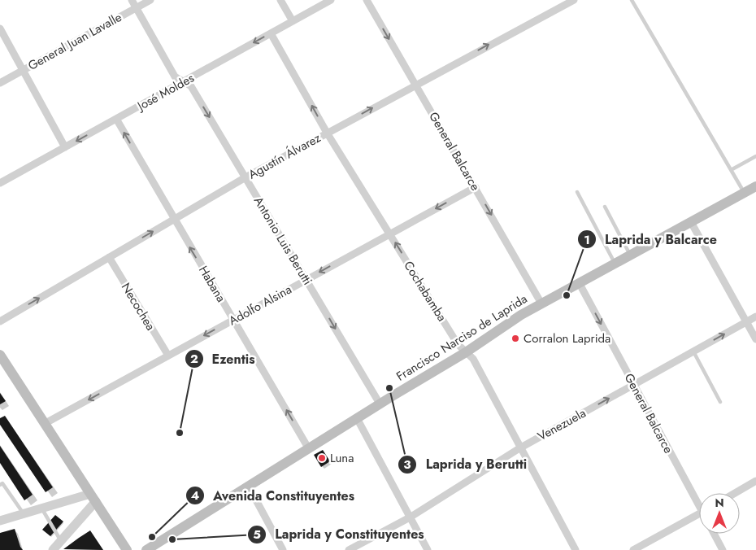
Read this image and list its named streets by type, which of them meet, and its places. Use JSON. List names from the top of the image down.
{
  "streets": {
    "main road": ["Francisco Narciso de Laprida"],
    "street": [
      "General Juan Lavalle",
      "José Moldes",
      "General Balcarce",
      "Agustín Álvarez",
      "Antonio Luis Berutti",
      "Habana",
      "Cochabamba",
      "Adolfo Alsina",
      "Necochea",
      "Venezuela"
    ]
  },
  "crossings": [
    ["General Juan Lavalle", "Antonio Luis Berutti"],
    ["José Moldes", "Antonio Luis Berutti"],
    ["José Moldes", "Habana"],
    ["José Moldes", "Cochabamba"],
    ["General Balcarce", "Agustín Álvarez"],
    ["General Balcarce", "Adolfo Alsina"],
    ["General Balcarce", "Francisco Narciso de Laprida"],
    ["General Balcarce", "Venezuela"],
    ["Agustín Álvarez", "Antonio Luis Berutti"],
    ["Agustín Álvarez", "Habana"],
    ["Agustín Álvarez", "Cochabamba"],
    ["Agustín Álvarez", "Necochea"],
    ["Antonio Luis Berutti", "Adolfo Alsina"],
    ["Antonio Luis Berutti", "Francisco Narciso de Laprida"],
    ["Habana", "Adolfo Alsina"],
    ["Habana", "Francisco Narciso de Laprida"],
    ["Cochabamba", "Adolfo Alsina"],
    ["Cochabamba", "Francisco Narciso de Laprida"],
    ["Cochabamba", "Venezuela"],
    ["Adolfo Alsina", "Necochea"]
  ],
  "one_way": [
    "José Moldes",
    "General Balcarce",
    "Agustín Álvarez",
    "Antonio Luis Berutti",
    "Habana",
    "Cochabamba",
    "Adolfo Alsina",
    "Venezuela"
  ],
  "places": [
    "Laprida y Balcarce",
    "Corralon Laprida",
    "Laprida y Berutti",
    "Ezentis",
    "Luna",
    "Avenida Constituyentes",
    "Laprida y Constituyentes"
  ],
  "north": "top"
}
